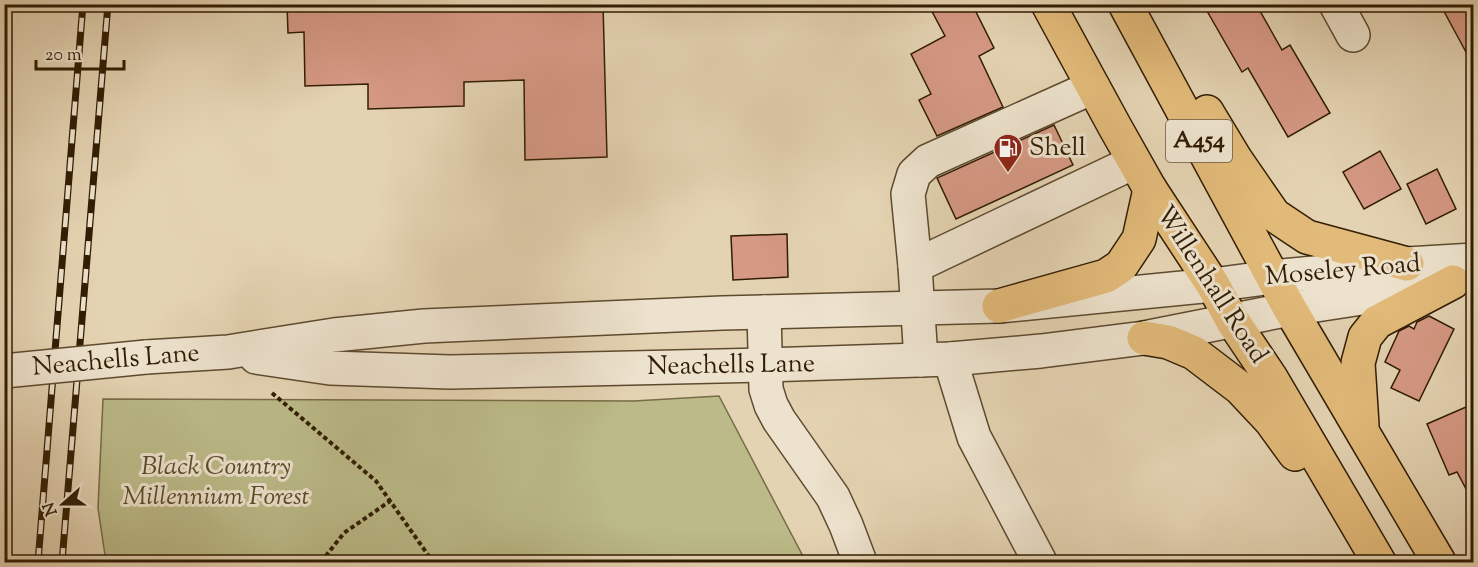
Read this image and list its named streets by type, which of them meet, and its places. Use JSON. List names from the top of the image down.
{
  "streets": {
    "highway": ["A454", "Willenhall Road"],
    "street": ["Moseley Road", "Neachells Lane"]
  },
  "crossings": [
    ["Moseley Road", "Willenhall Road"],
    ["Moseley Road", "Neachells Lane"],
    ["Willenhall Road", "Neachells Lane"]
  ],
  "parks": ["Black Country Millennium Forest"],
  "places": {
    "fuel station": ["Shell"]
  },
  "scale_bar": "20 m",
  "north": "left"
}
